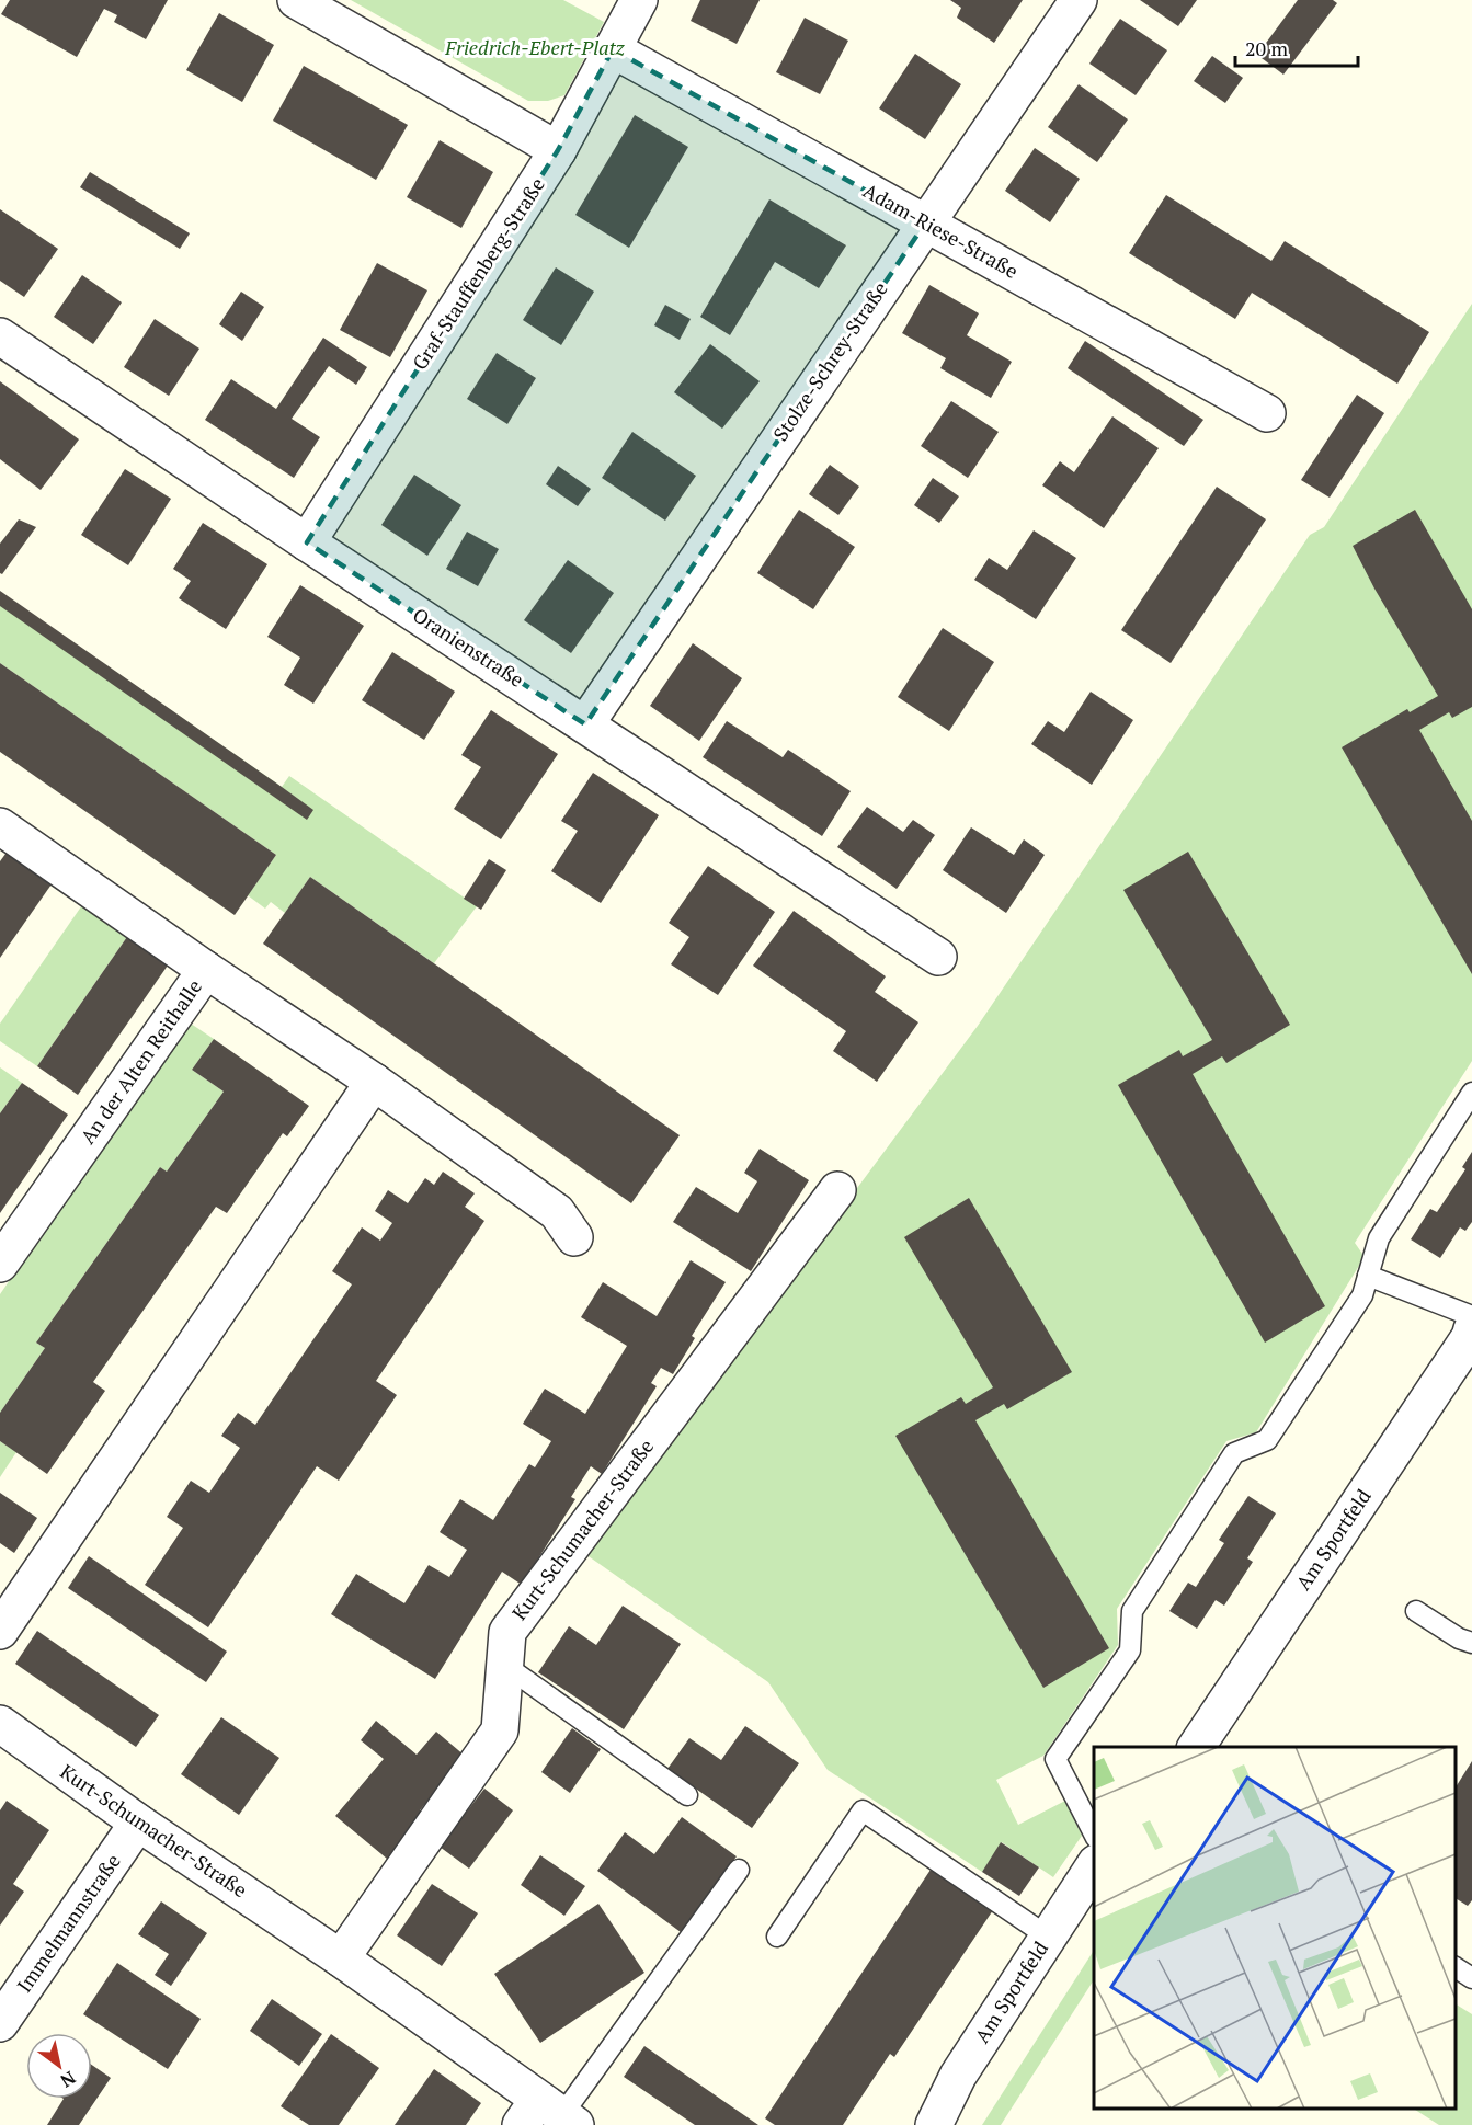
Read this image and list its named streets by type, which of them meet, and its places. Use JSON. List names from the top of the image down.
{
  "streets": {
    "street": [
      "Adam-Riese-Straße",
      "Graf-Stauffenberg-Straße",
      "Stolze-Schrey-Straße",
      "Oranienstraße",
      "An der Alten Reithalle",
      "Kurt-Schumacher-Straße",
      "Am Sportfeld",
      "Immelmannstraße"
    ]
  },
  "crossings": [
    ["Adam-Riese-Straße", "Graf-Stauffenberg-Straße"],
    ["Adam-Riese-Straße", "Stolze-Schrey-Straße"],
    ["Graf-Stauffenberg-Straße", "Oranienstraße"],
    ["Stolze-Schrey-Straße", "Oranienstraße"],
    ["Kurt-Schumacher-Straße", "Immelmannstraße"]
  ],
  "parks": ["Friedrich-Ebert-Platz"],
  "scale_bar": "20 m",
  "north": "bottom right"
}
